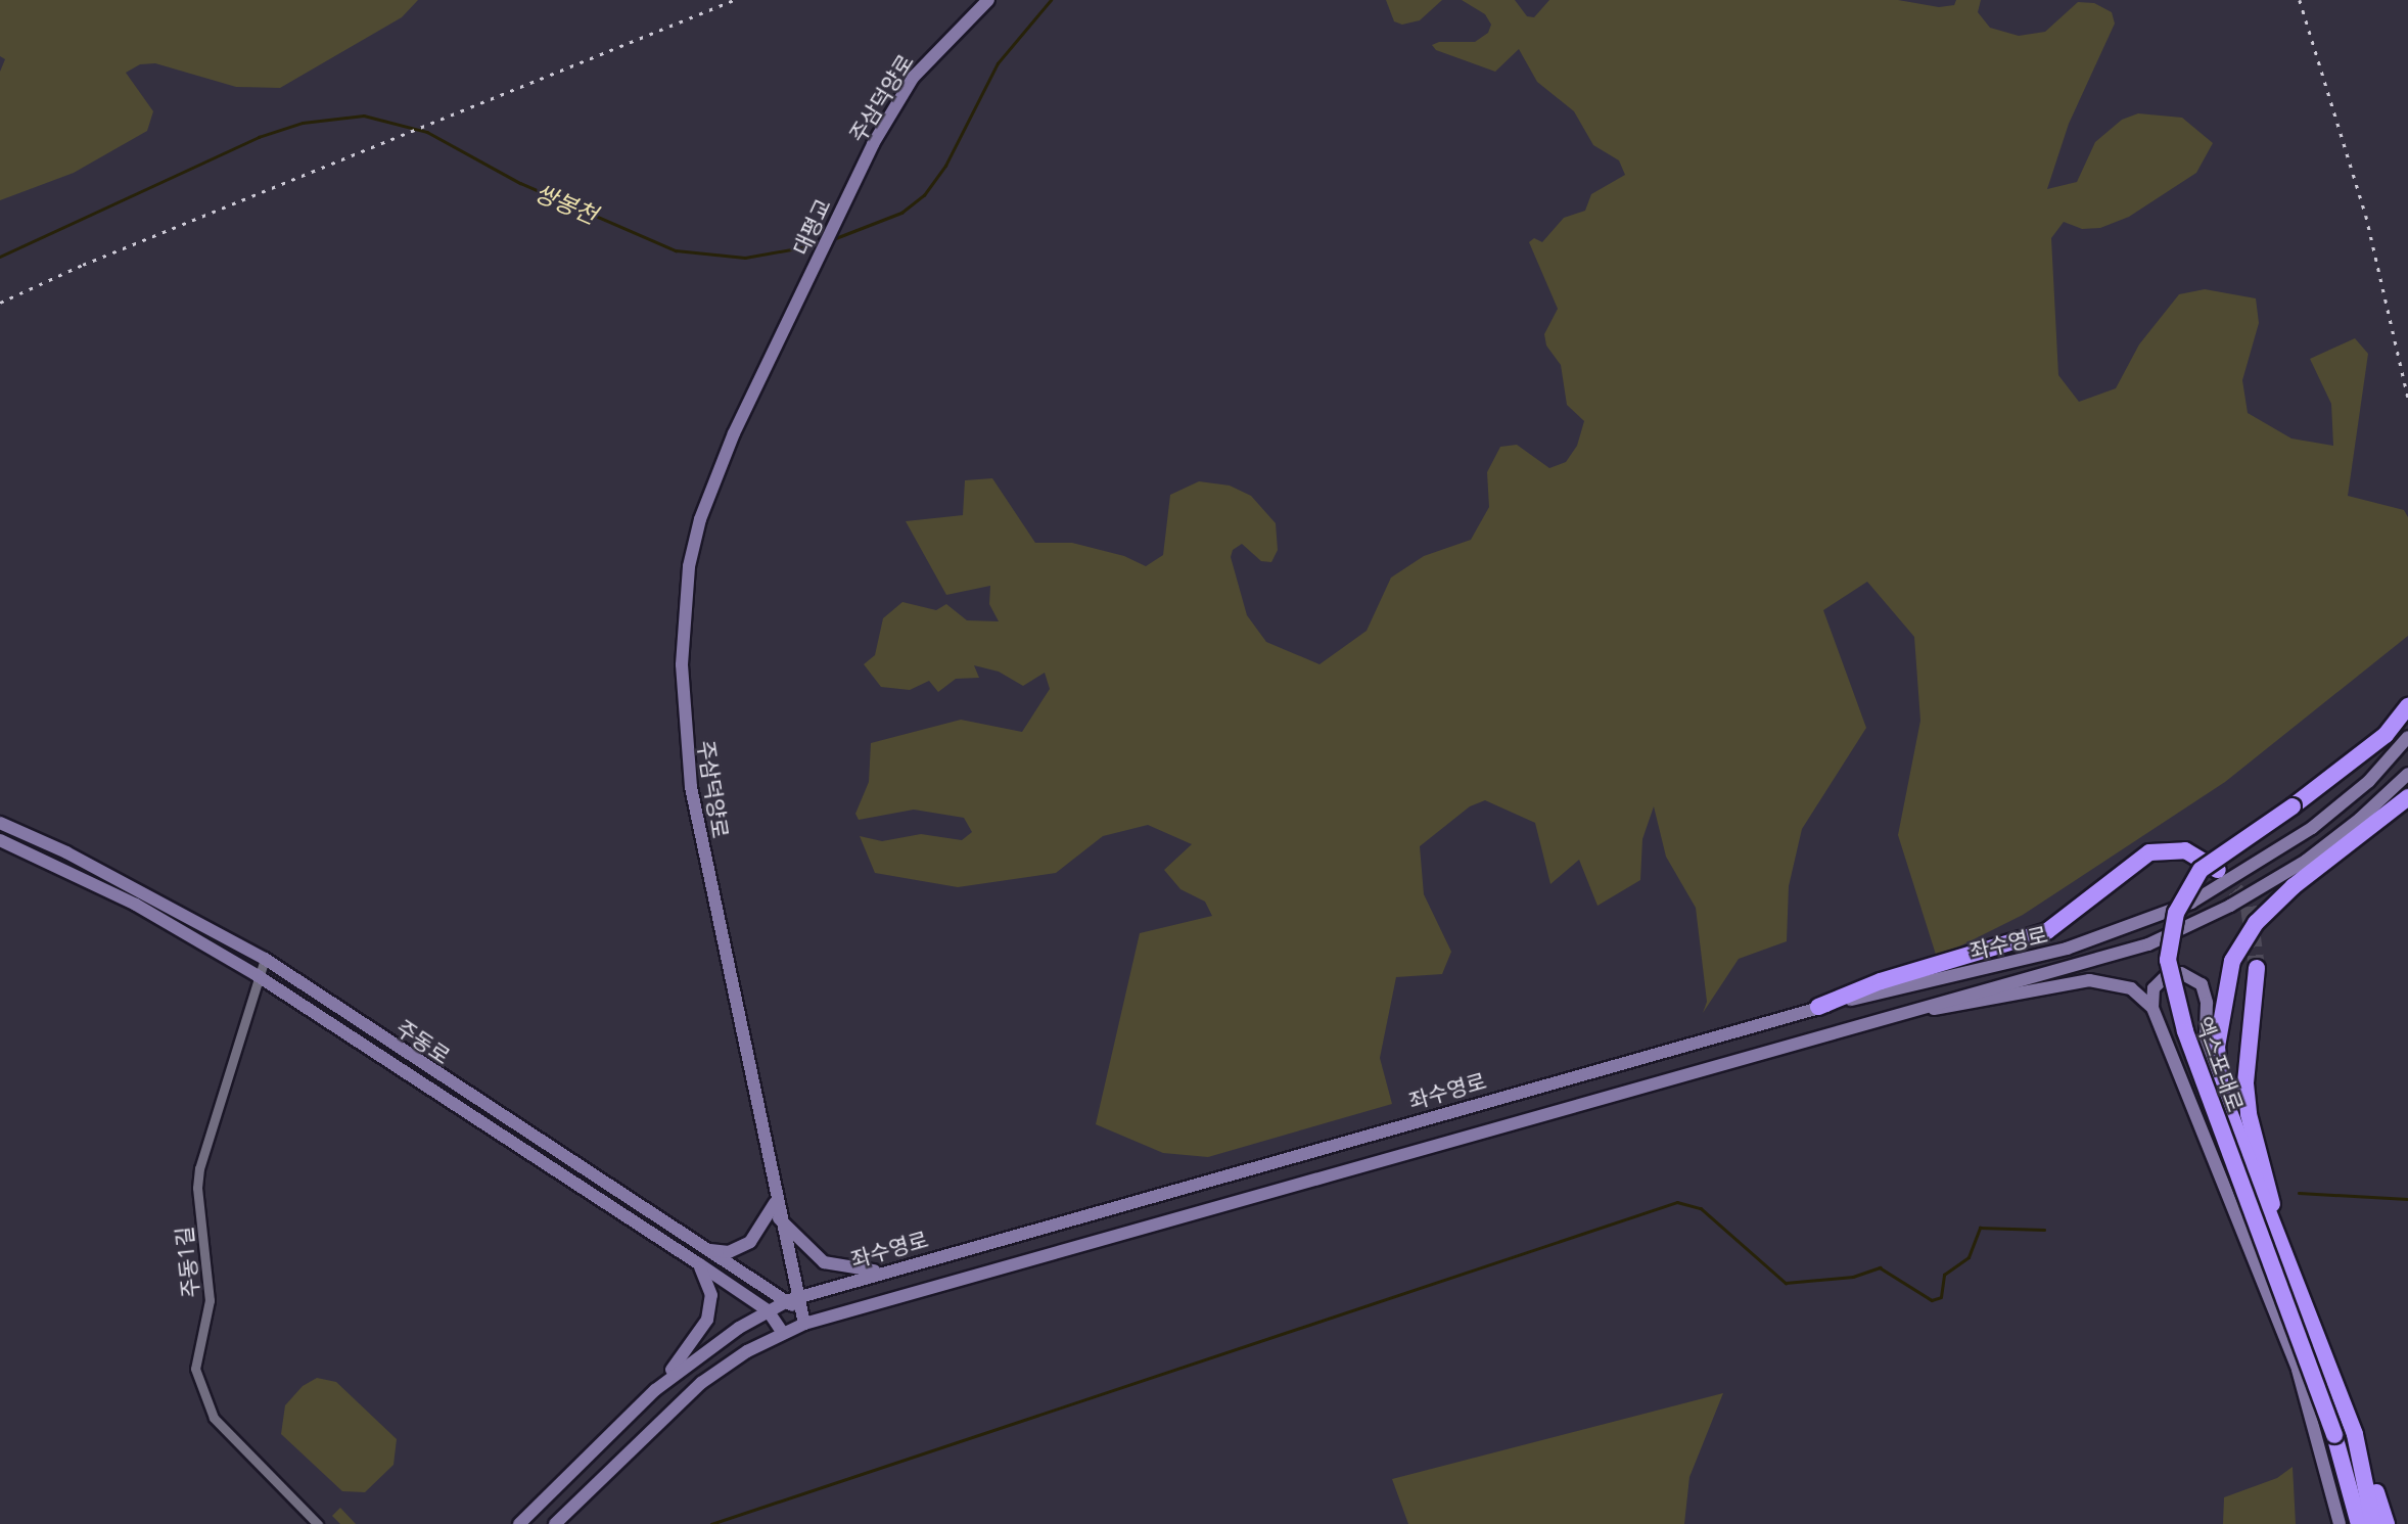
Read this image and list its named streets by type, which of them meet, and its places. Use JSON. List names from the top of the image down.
{
  "streets": {
    "highway": ["엑스포대로"],
    "street": [
      "주삼덕양로",
      "대평교",
      "좌수영로",
      "주동로",
      "주동1길"
    ]
  },
  "crossings": [
    ["주삼덕양로", "대평교"],
    ["주삼덕양로", "좌수영로"],
    ["주삼덕양로", "주동로"],
    ["좌수영로", "주동로"],
    ["주동로", "주동1길"]
  ],
  "water": ["쌍봉천"]
}
